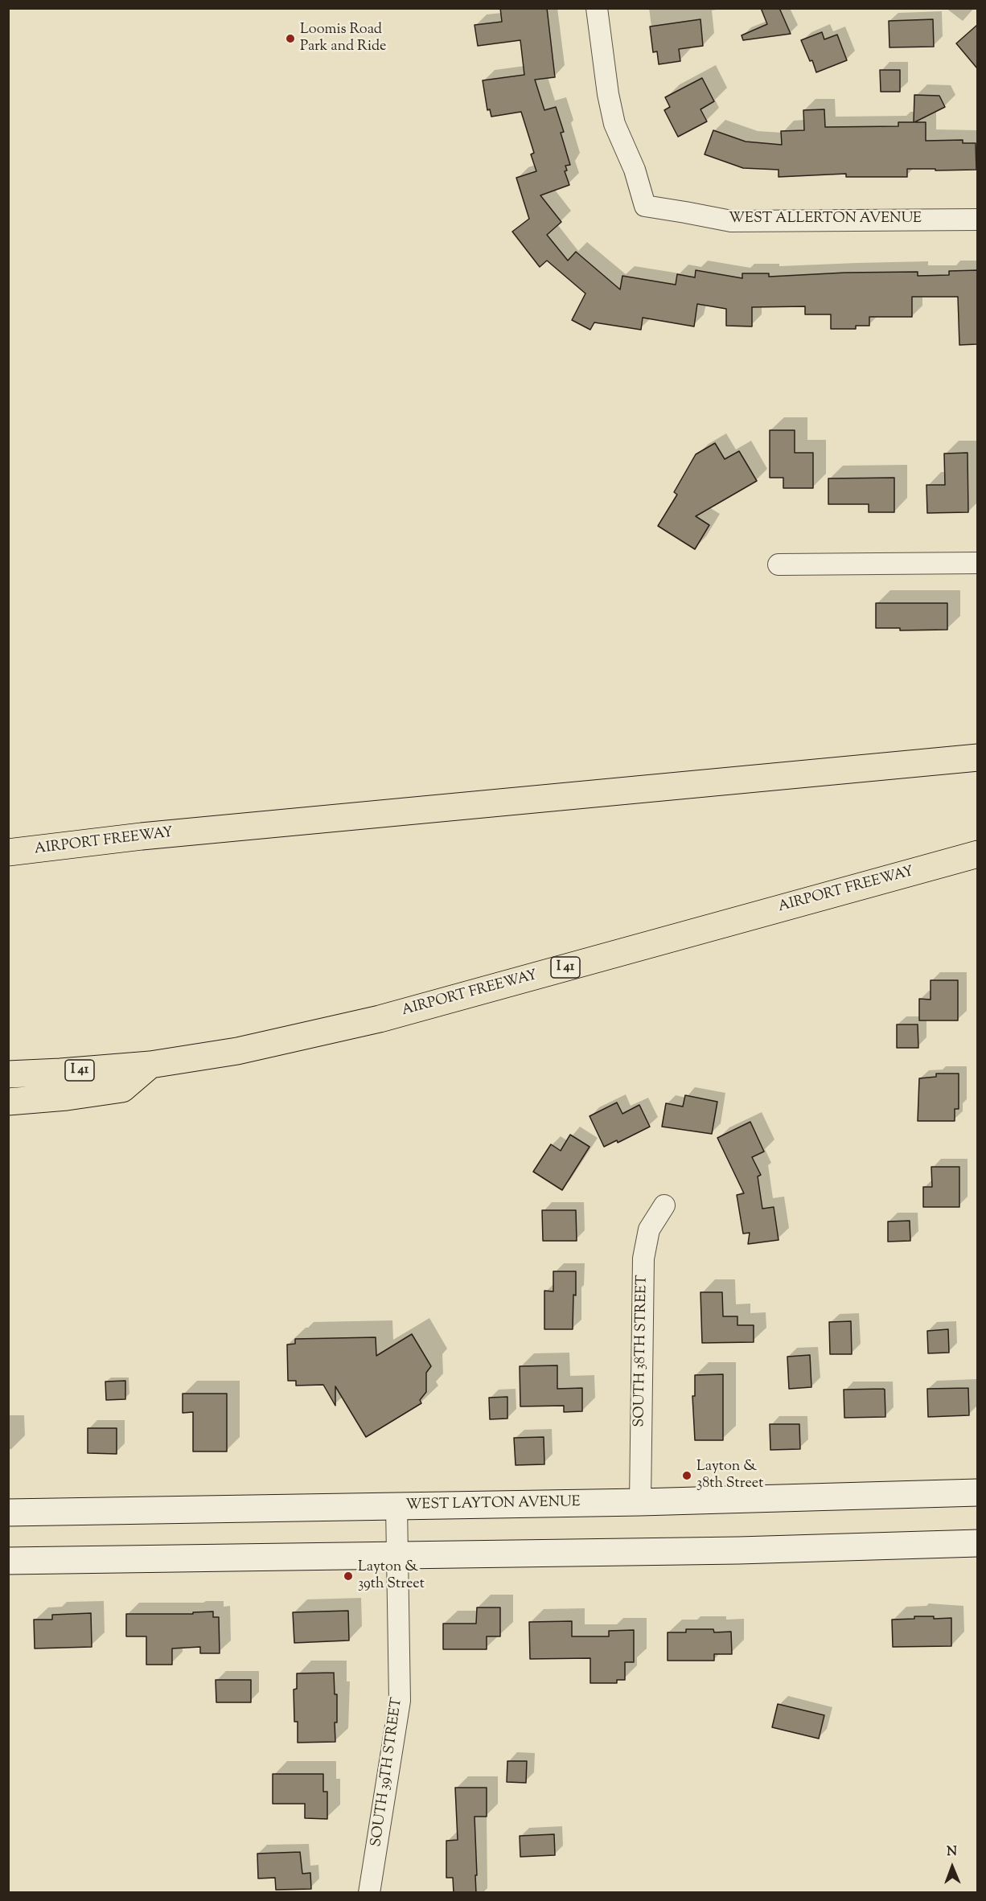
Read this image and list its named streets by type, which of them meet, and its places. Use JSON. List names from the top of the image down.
{
  "streets": {
    "highway": ["AIRPORT FREEWAY", "I 41"],
    "main road": ["WEST LAYTON AVENUE"],
    "street": ["WEST ALLERTON AVENUE", "SOUTH 38TH STREET", "SOUTH 39TH STREET"]
  },
  "crossings": [
    ["SOUTH 38TH STREET", "WEST LAYTON AVENUE"],
    ["WEST LAYTON AVENUE", "SOUTH 39TH STREET"]
  ],
  "places": ["Loomis Road Park and Ride", "Layton & 38th Street", "Layton & 39th Street"],
  "north": "top"
}
